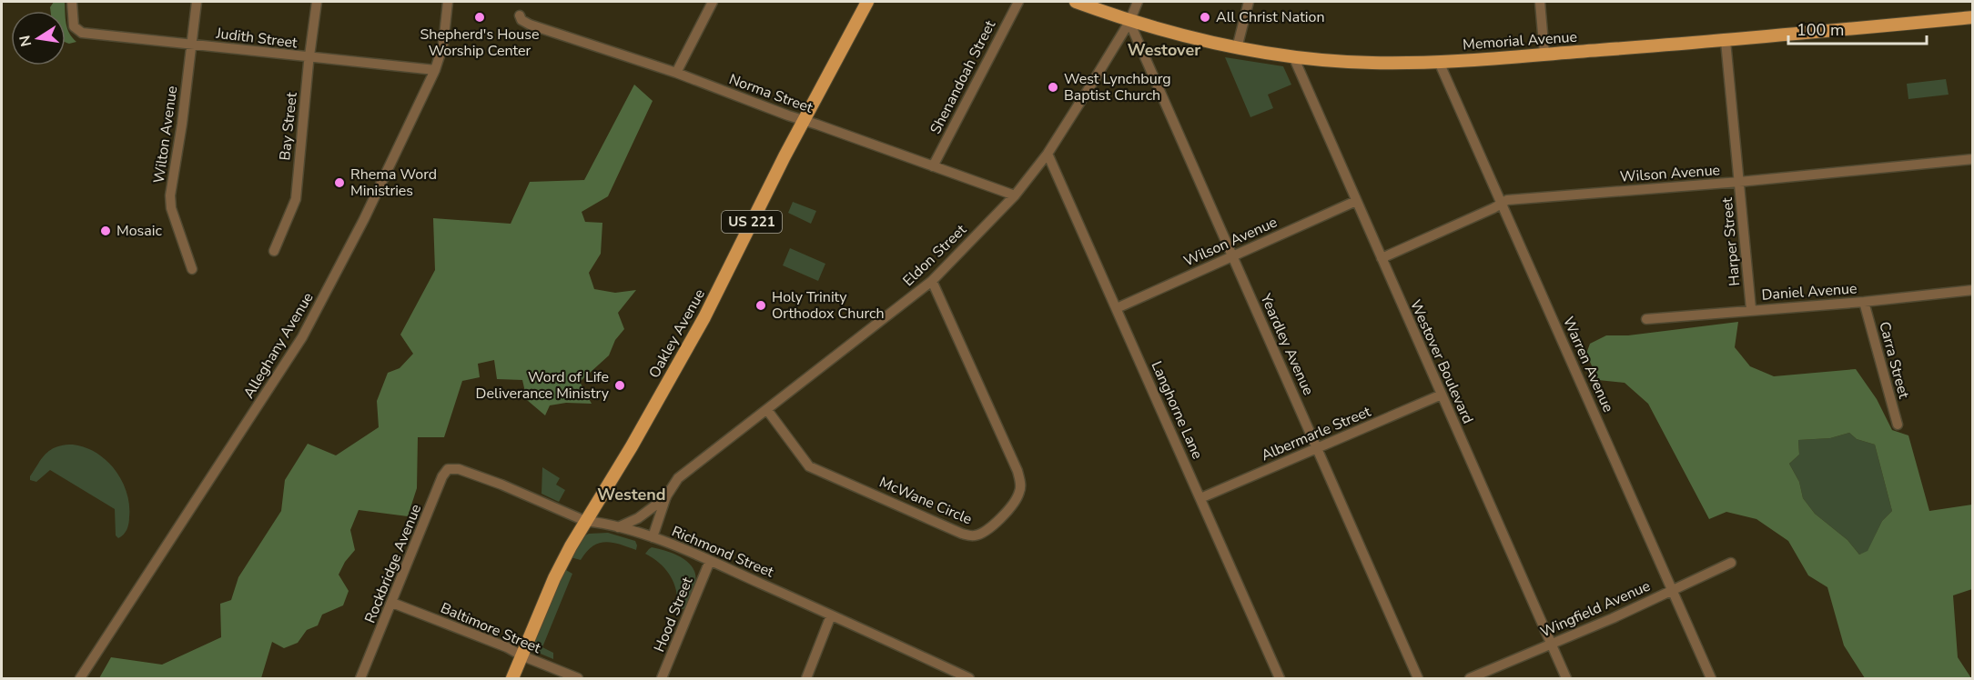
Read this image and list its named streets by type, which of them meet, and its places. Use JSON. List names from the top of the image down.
{
  "streets": {
    "main road": ["Memorial Avenue", "US 221", "Oakley Avenue"],
    "street": [
      "Judith Street",
      "Shenandoah Street",
      "Norma Street",
      "Bay Street",
      "Wilton Avenue",
      "Wilson Avenue",
      "Harper Street",
      "Eldon Street",
      "Daniel Avenue",
      "Yeardley Avenue",
      "Alleghany Avenue",
      "Carra Street",
      "Westover Boulevard",
      "Warren Avenue",
      "Langhorne Lane",
      "Albermarle Street",
      "McWane Circle",
      "Richmond Street",
      "Rockbridge Avenue",
      "Wingfield Avenue",
      "Hood Street",
      "Baltimore Street"
    ]
  },
  "crossings": [
    ["Judith Street", "Bay Street"],
    ["Judith Street", "Wilton Avenue"],
    ["Judith Street", "Alleghany Avenue"],
    ["Memorial Avenue", "Harper Street"],
    ["Memorial Avenue", "Eldon Street"],
    ["Memorial Avenue", "Yeardley Avenue"],
    ["Memorial Avenue", "Westover Boulevard"],
    ["Memorial Avenue", "Warren Avenue"],
    ["Shenandoah Street", "Norma Street"],
    ["Norma Street", "Eldon Street"],
    ["Norma Street", "Oakley Avenue"],
    ["Wilson Avenue", "Harper Street"],
    ["Wilson Avenue", "Yeardley Avenue"],
    ["Wilson Avenue", "Westover Boulevard"],
    ["Wilson Avenue", "Warren Avenue"],
    ["Wilson Avenue", "Langhorne Lane"],
    ["Harper Street", "Daniel Avenue"],
    ["Eldon Street", "Yeardley Avenue"],
    ["Eldon Street", "Langhorne Lane"],
    ["Eldon Street", "McWane Circle"],
    ["Eldon Street", "Richmond Street"],
    ["Daniel Avenue", "Carra Street"],
    ["Oakley Avenue", "Richmond Street"],
    ["Oakley Avenue", "Baltimore Street"],
    ["Yeardley Avenue", "Albermarle Street"],
    ["Westover Boulevard", "Albermarle Street"],
    ["Westover Boulevard", "Wingfield Avenue"],
    ["Warren Avenue", "Wingfield Avenue"],
    ["Langhorne Lane", "Albermarle Street"],
    ["Richmond Street", "Rockbridge Avenue"],
    ["Richmond Street", "Hood Street"],
    ["Rockbridge Avenue", "Baltimore Street"]
  ],
  "districts": ["Westover", "Westend"],
  "places": [
    "Shepherd's House Worship Center",
    "All Christ Nation",
    "West Lynchburg Baptist Church",
    "Rhema Word Ministries",
    "Mosaic",
    "Holy Trinity Orthodox Church",
    "Word of Life Deliverance Ministry"
  ],
  "scale_bar": "100 m",
  "north": "left"
}
